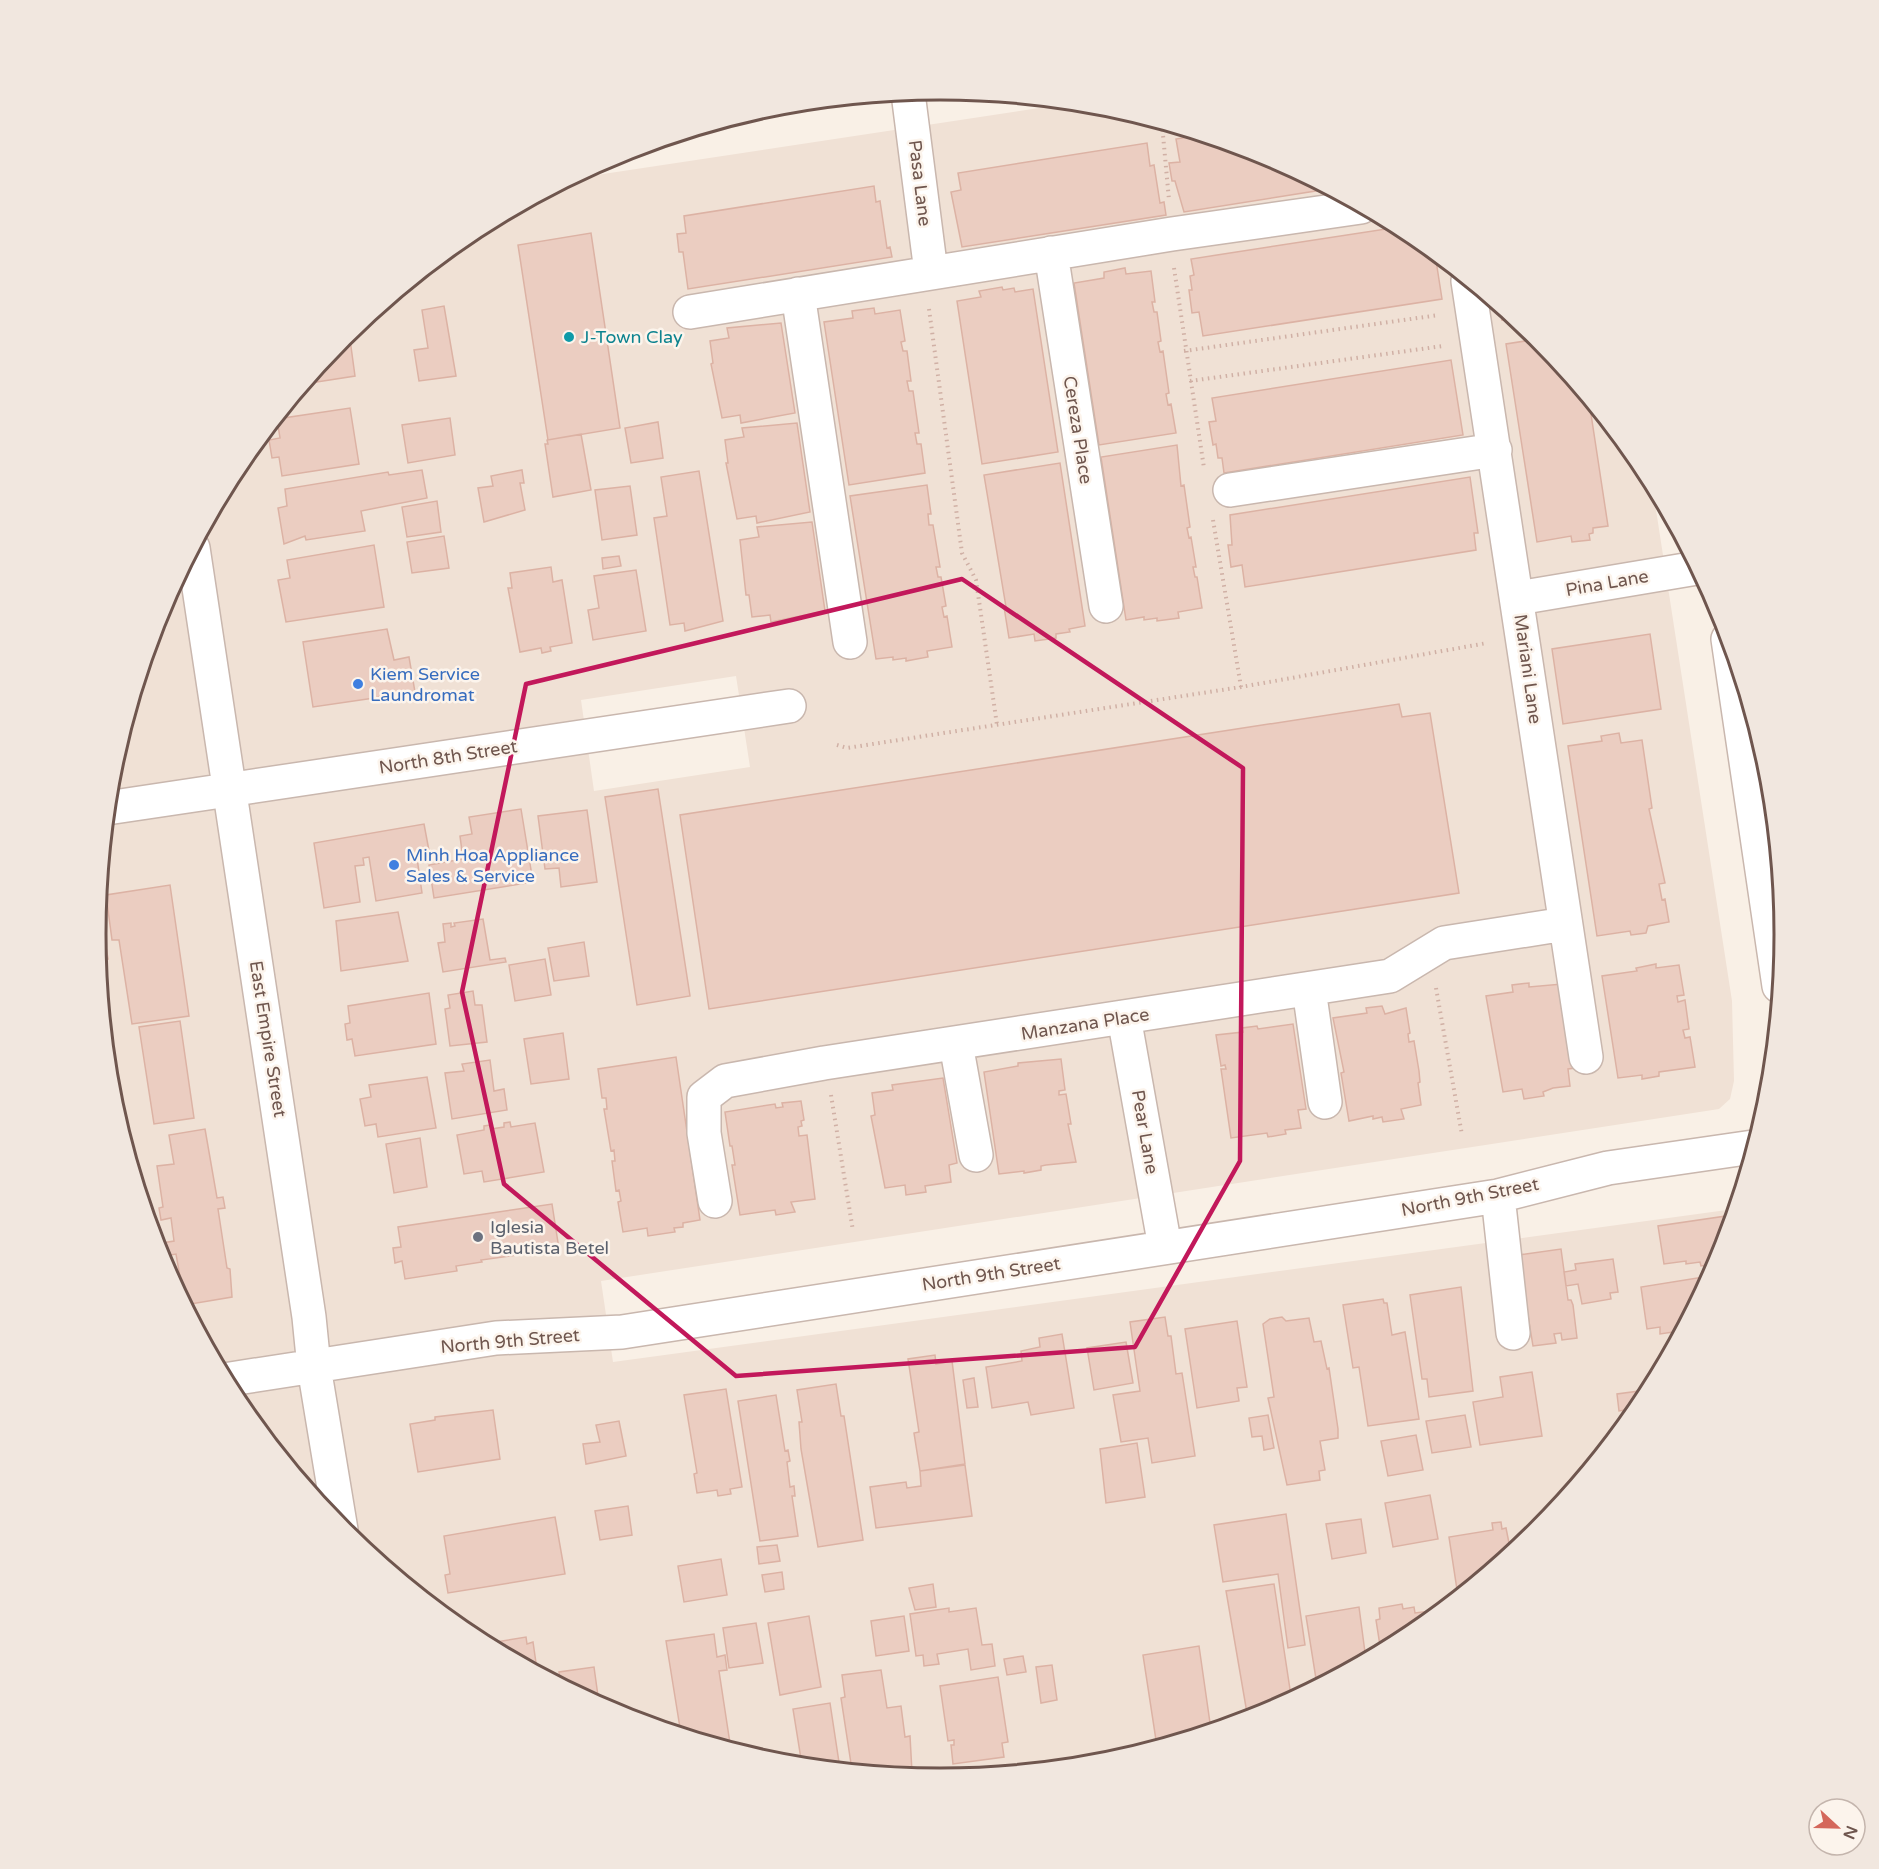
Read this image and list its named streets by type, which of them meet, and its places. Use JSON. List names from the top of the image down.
{
  "streets": {
    "street": [
      "Pasa Lane",
      "Cereza Place",
      "Pina Lane",
      "Mariani Lane",
      "North 8th Street",
      "Manzana Place",
      "East Empire Street",
      "Pear Lane",
      "North 9th Street"
    ]
  },
  "crossings": [
    ["Pina Lane", "Mariani Lane"],
    ["Mariani Lane", "Manzana Place"],
    ["North 8th Street", "East Empire Street"],
    ["Manzana Place", "Pear Lane"],
    ["East Empire Street", "North 9th Street"],
    ["Pear Lane", "North 9th Street"]
  ],
  "places": [
    "J-Town Clay",
    "Kiem Service Laundromat",
    "Minh Hoa Appliance Sales & Service",
    "Iglesia Bautista Betel"
  ],
  "north": "right"
}
